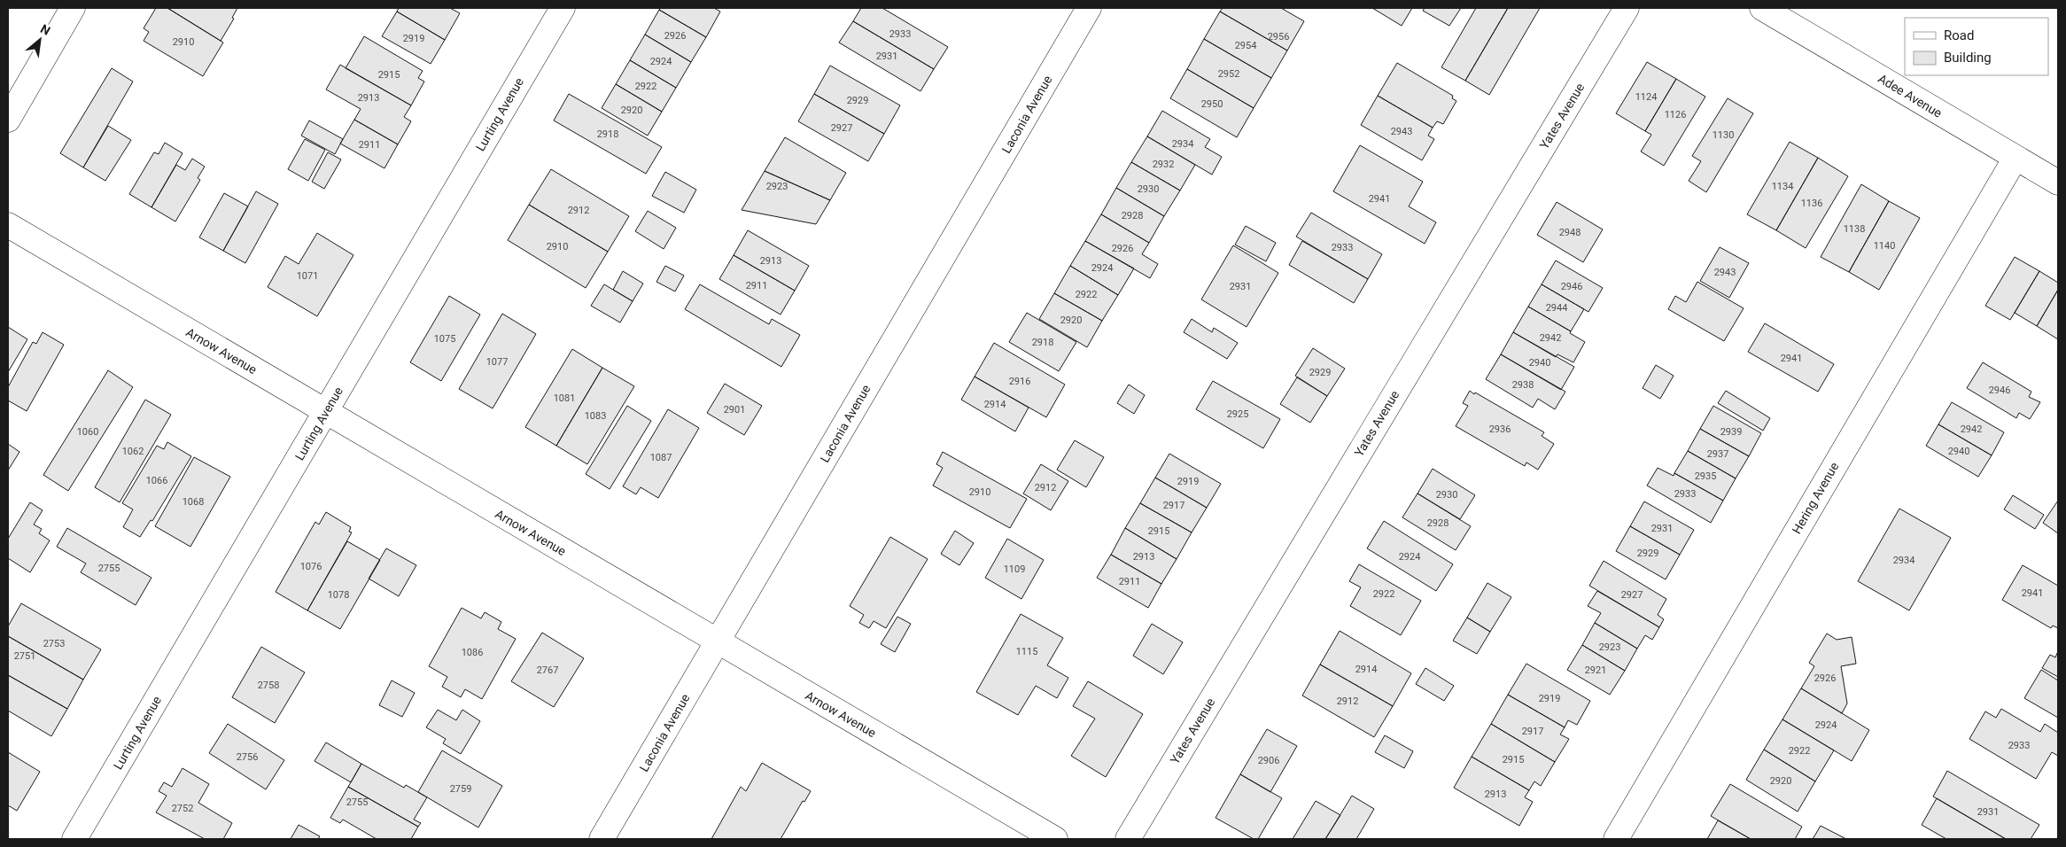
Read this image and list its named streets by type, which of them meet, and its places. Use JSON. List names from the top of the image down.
{
  "streets": {
    "street": [
      "Adee Avenue",
      "Lurting Avenue",
      "Laconia Avenue",
      "Yates Avenue",
      "Arnow Avenue",
      "Hering Avenue"
    ]
  },
  "crossings": [
    ["Adee Avenue", "Hering Avenue"],
    ["Lurting Avenue", "Arnow Avenue"],
    ["Laconia Avenue", "Arnow Avenue"]
  ],
  "house_numbers": [
    "2933",
    "2926",
    "2956",
    "2919",
    "2910",
    "2954",
    "2931",
    "2924",
    "2952",
    "2915",
    "2922",
    "1124",
    "2913",
    "2929",
    "2950",
    "2920",
    "1126",
    "2927",
    "2943",
    "2918",
    "1130",
    "2934",
    "2911",
    "2932",
    "2923",
    "1134",
    "2930",
    "2941",
    "1136",
    "2912",
    "2928",
    "1138",
    "2948",
    "1140",
    "2910",
    "2933",
    "2926",
    "2913",
    "2924",
    "2943",
    "1071",
    "2911",
    "2931",
    "2946",
    "2922",
    "2944",
    "2920",
    "2942",
    "1075",
    "2918",
    "2941",
    "1077",
    "2940",
    "2929",
    "2916",
    "2938",
    "2946",
    "1081",
    "2914",
    "2901",
    "2925",
    "1083",
    "2936",
    "2942",
    "1060",
    "2939",
    "1062",
    "2940",
    "2937",
    "1087",
    "2935",
    "1066",
    "2919",
    "2912",
    "2910",
    "2933",
    "2930",
    "1068",
    "2917",
    "2928",
    "2931",
    "2915",
    "2929",
    "2913",
    "2924",
    "2934",
    "1076",
    "2755",
    "1109",
    "2911",
    "2941",
    "2922",
    "1078",
    "2927",
    "2753",
    "2923",
    "1115",
    "1086",
    "2751",
    "2914",
    "2767",
    "2921",
    "2926",
    "2758",
    "2919",
    "2912",
    "2924",
    "2917",
    "2933",
    "2922",
    "2756",
    "2915",
    "2906",
    "2920",
    "2759",
    "2913",
    "2755",
    "2752",
    "2931"
  ],
  "legend": ["Road", "Building"],
  "north": "top right"
}
